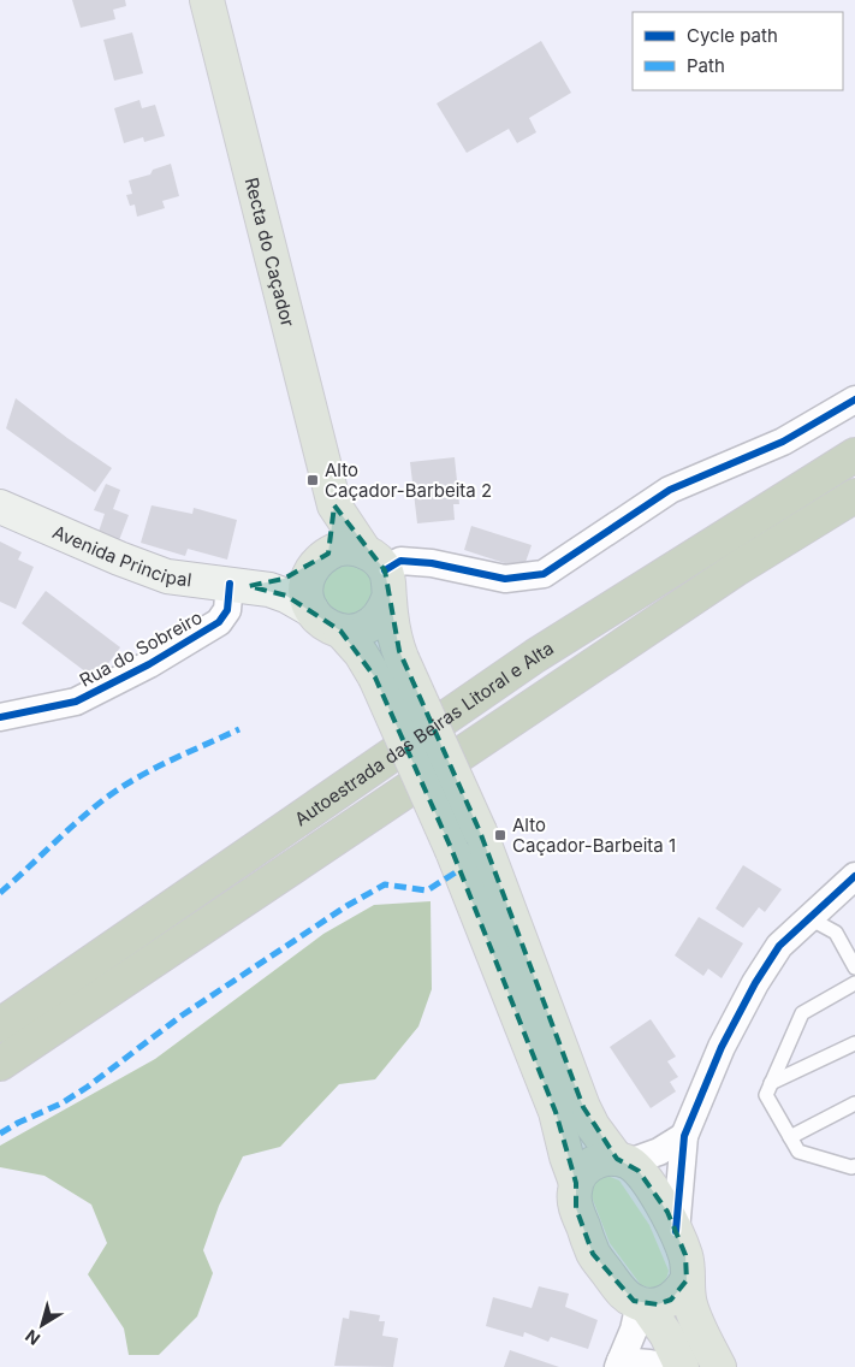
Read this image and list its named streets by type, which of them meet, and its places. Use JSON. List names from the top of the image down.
{
  "streets": {
    "highway": ["Autoestrada das Beiras Litoral e Alta"],
    "main road": ["Recta do Caçador", "Avenida Principal"],
    "street": ["Rua do Sobreiro"]
  },
  "crossings": [
    ["Avenida Principal", "Rua do Sobreiro"]
  ],
  "places": {
    "transit": ["Alto Caçador-Barbeita 2", "Alto Caçador-Barbeita 1"]
  },
  "legend": ["Cycle path", "Path"],
  "north": "bottom left"
}
